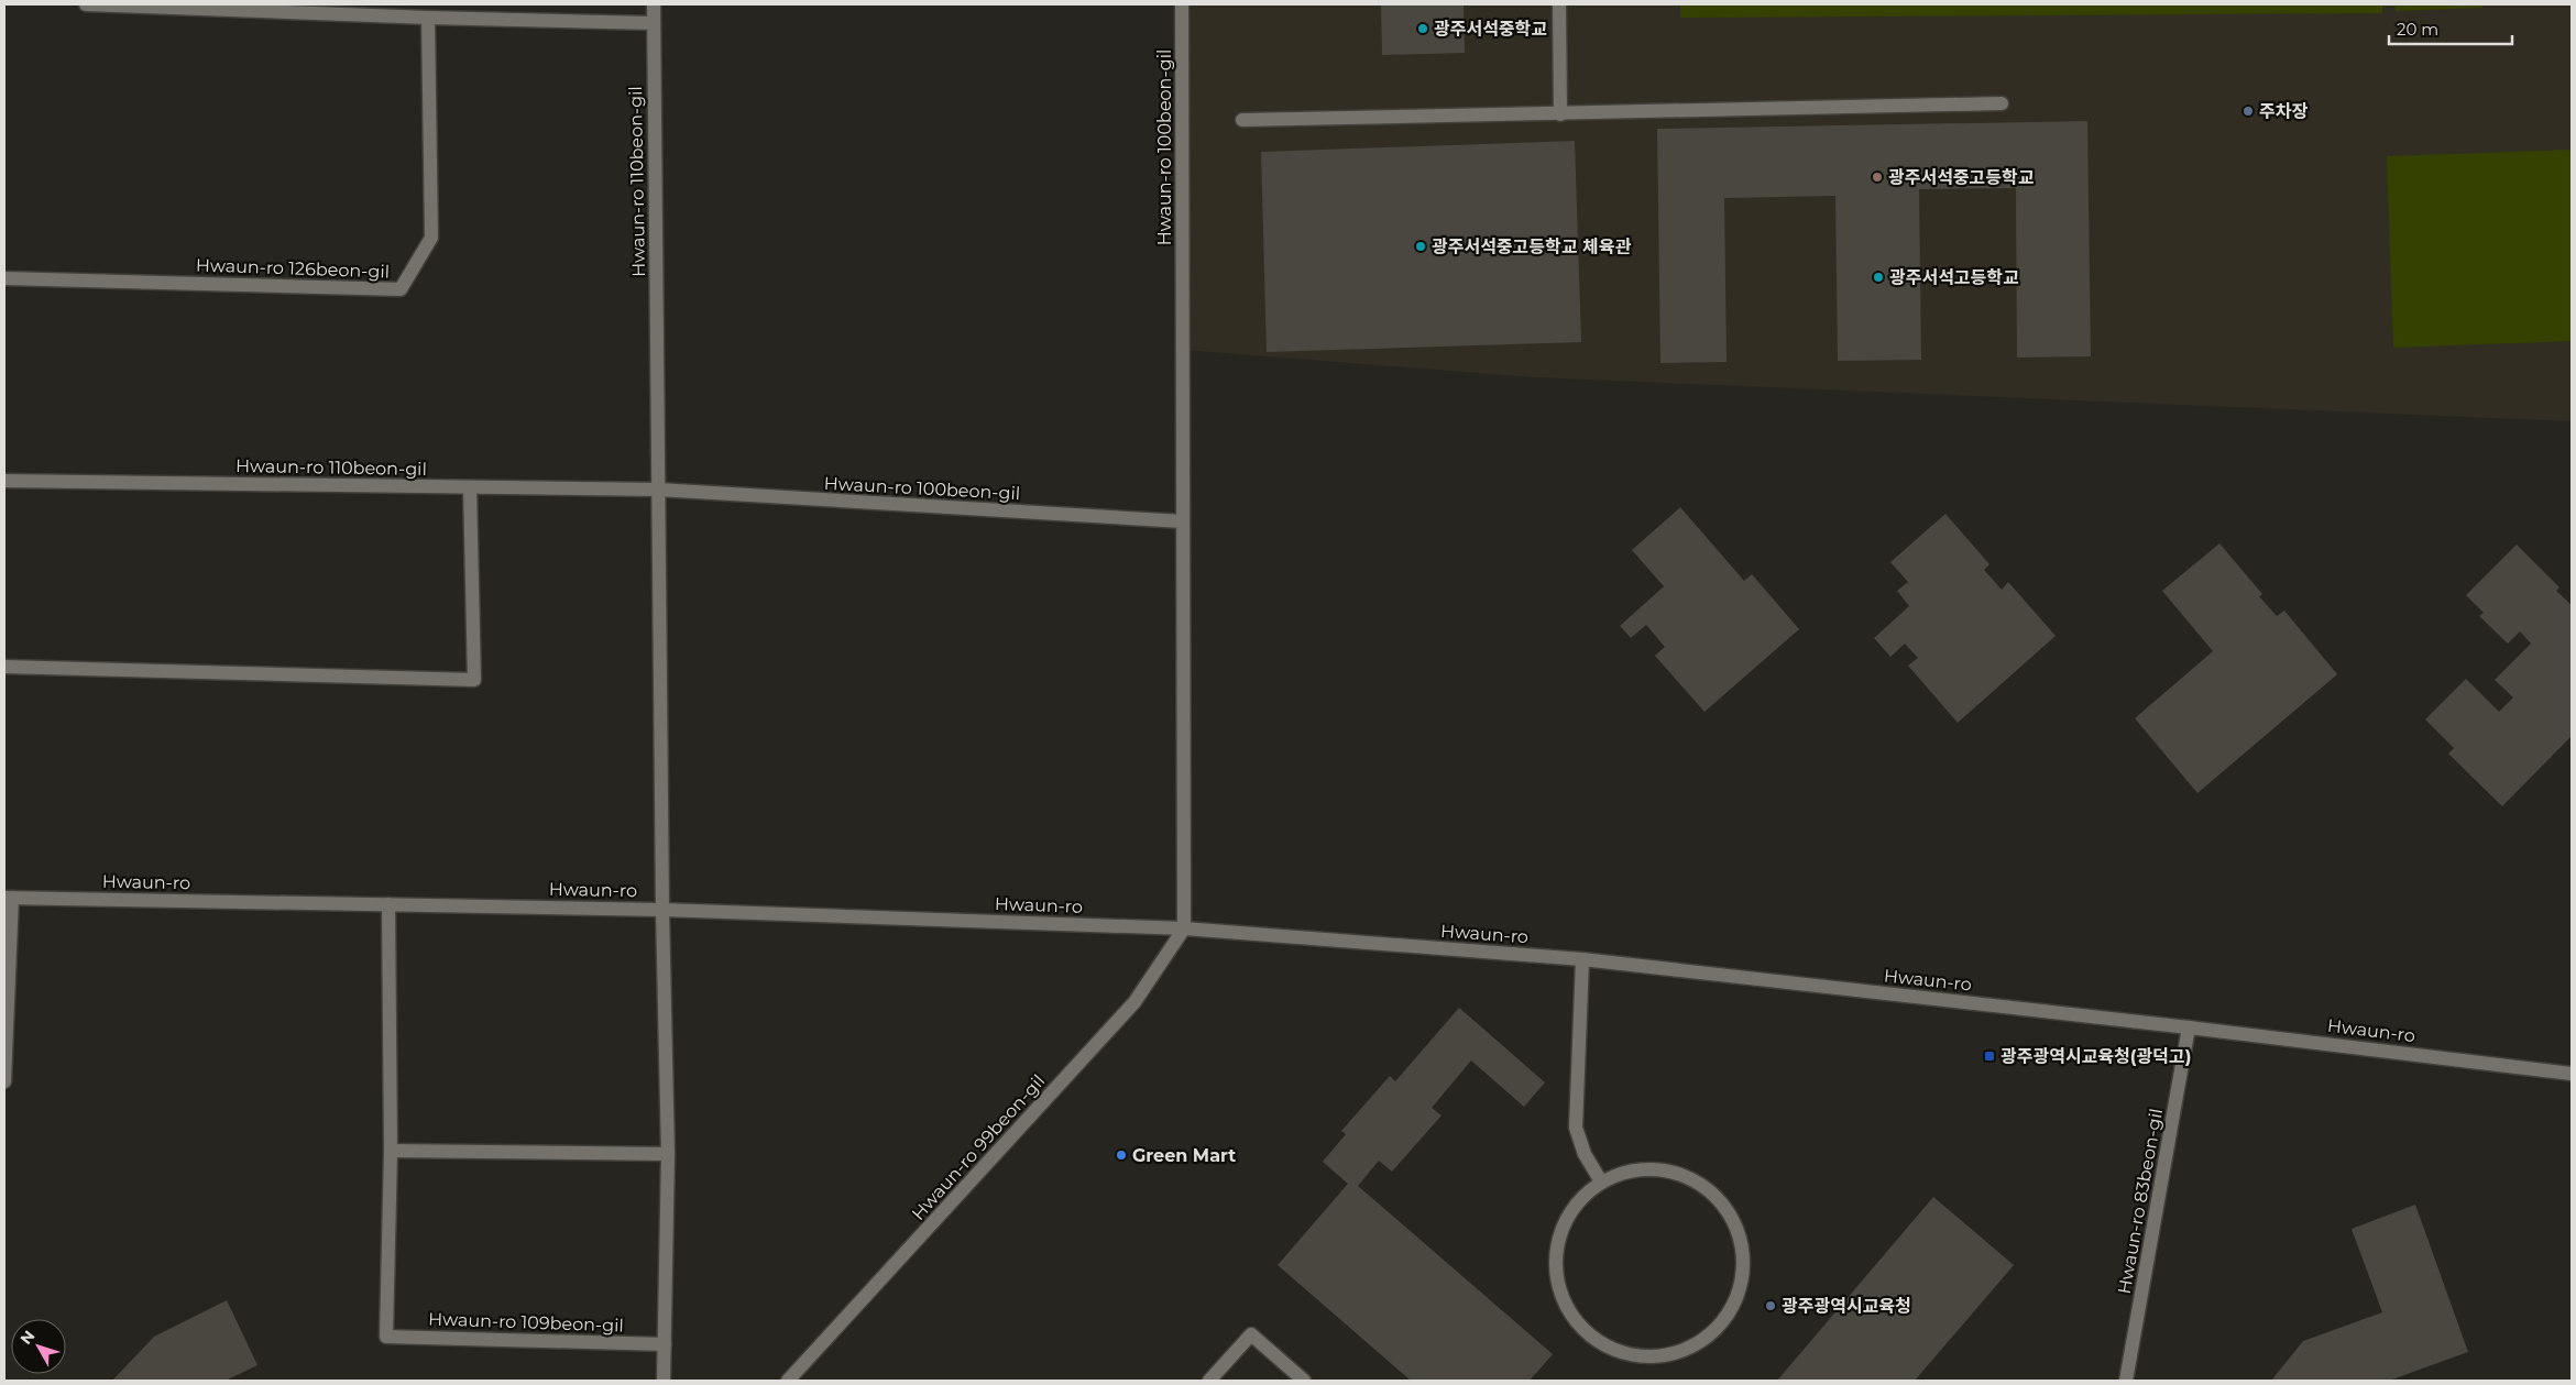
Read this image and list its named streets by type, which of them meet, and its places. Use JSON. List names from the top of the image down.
{
  "streets": {
    "street": [
      "Hwaun-ro 100beon-gil",
      "Hwaun-ro 110beon-gil",
      "Hwaun-ro 126beon-gil",
      "Hwaun-ro",
      "Hwaun-ro 99beon-gil",
      "Hwaun-ro 83beon-gil",
      "Hwaun-ro 109beon-gil"
    ]
  },
  "crossings": [
    ["Hwaun-ro 100beon-gil", "Hwaun-ro 110beon-gil"],
    ["Hwaun-ro 100beon-gil", "Hwaun-ro"],
    ["Hwaun-ro 100beon-gil", "Hwaun-ro 99beon-gil"],
    ["Hwaun-ro 110beon-gil", "Hwaun-ro"],
    ["Hwaun-ro", "Hwaun-ro 99beon-gil"],
    ["Hwaun-ro", "Hwaun-ro 83beon-gil"]
  ],
  "places": {
    "other": [
      "광주서석중학교",
      "주차장",
      "광주서석중고등학교",
      "광주서석중고등학교 체육관",
      "광주서석고등학교",
      "Green Mart",
      "광주광역시교육청"
    ],
    "transit": ["광주광역시교육청(광덕고)"]
  },
  "scale_bar": "20 m",
  "north": "top left"
}
